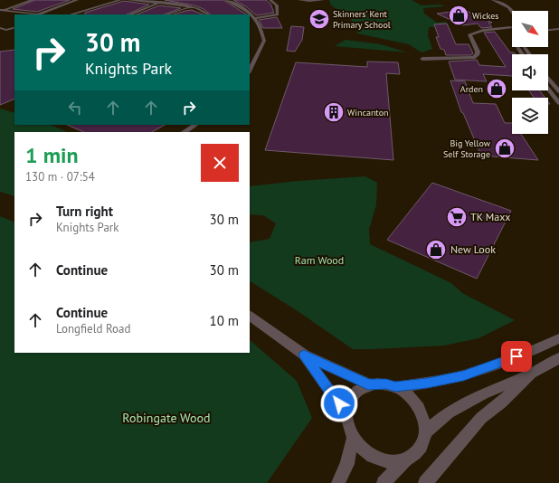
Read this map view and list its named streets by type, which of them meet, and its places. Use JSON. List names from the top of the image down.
{
  "parks": ["Ram Wood", "Robingate Wood"],
  "places": {
    "shop": [
      "Wickes",
      "Arden",
      "Big Yellow Self Storage",
      "New Look"
    ],
    "school or university": ["Skinners' Kent Primary School"],
    "building": ["Wincanton"],
    "supermarket": ["TK Maxx"]
  },
  "north": "bottom right",
  "page": {
    "turn": ["30 m", "Knights Park"],
    "heading": ["1 min", "130 m · 07:54"],
    "list": [
      {
        "name": "Turn right",
        "note": "Knights Park",
        "value": "30 m"
      },
      {
        "name": "Continue",
        "value": "30 m"
      },
      {
        "name": "Continue",
        "note": "Longfield Road",
        "value": "10 m"
      }
    ]
  }
}
